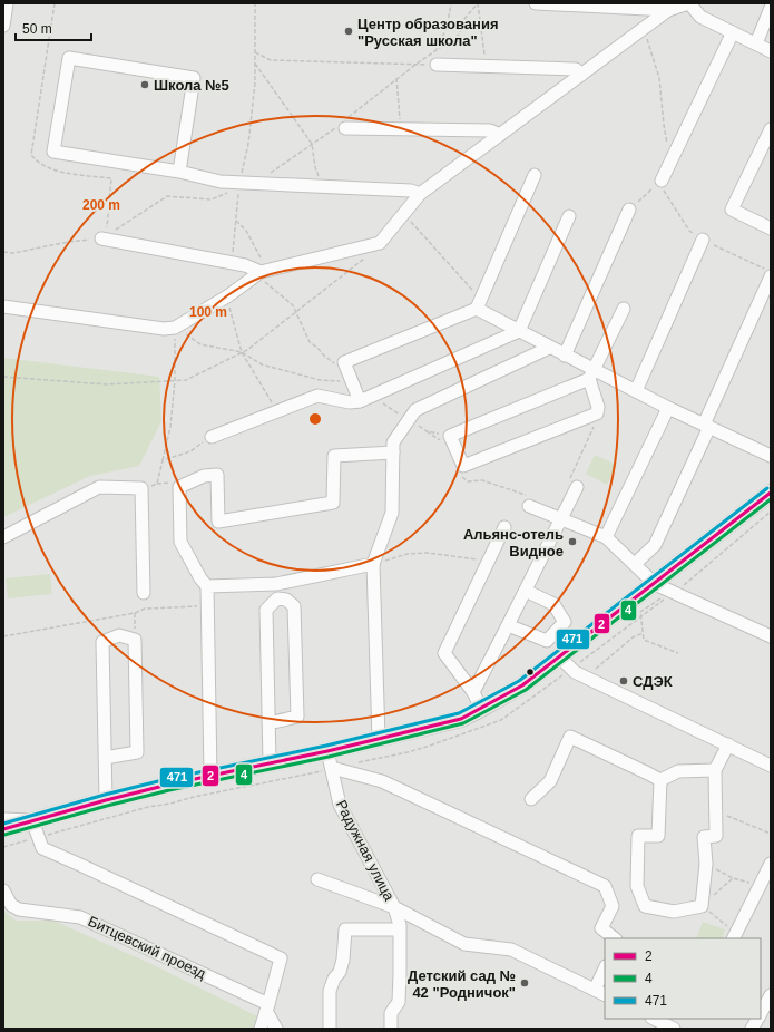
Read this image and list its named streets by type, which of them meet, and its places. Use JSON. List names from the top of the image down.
{
  "streets": {
    "street": ["Радужная улица", "Битцевский проезд"]
  },
  "places": [
    "Центр образования \"Русская школа\"",
    "Школа №5",
    "Альянс-отель Видное",
    "СДЭК",
    "Детский сад № 42 \"Родничок\""
  ],
  "lines": ["transit line 471", "transit line 2", "transit line 4"],
  "legend": ["2", "4", "471"],
  "scale_bar": "50 m",
  "rings": ["200 m", "100 m"]
}
